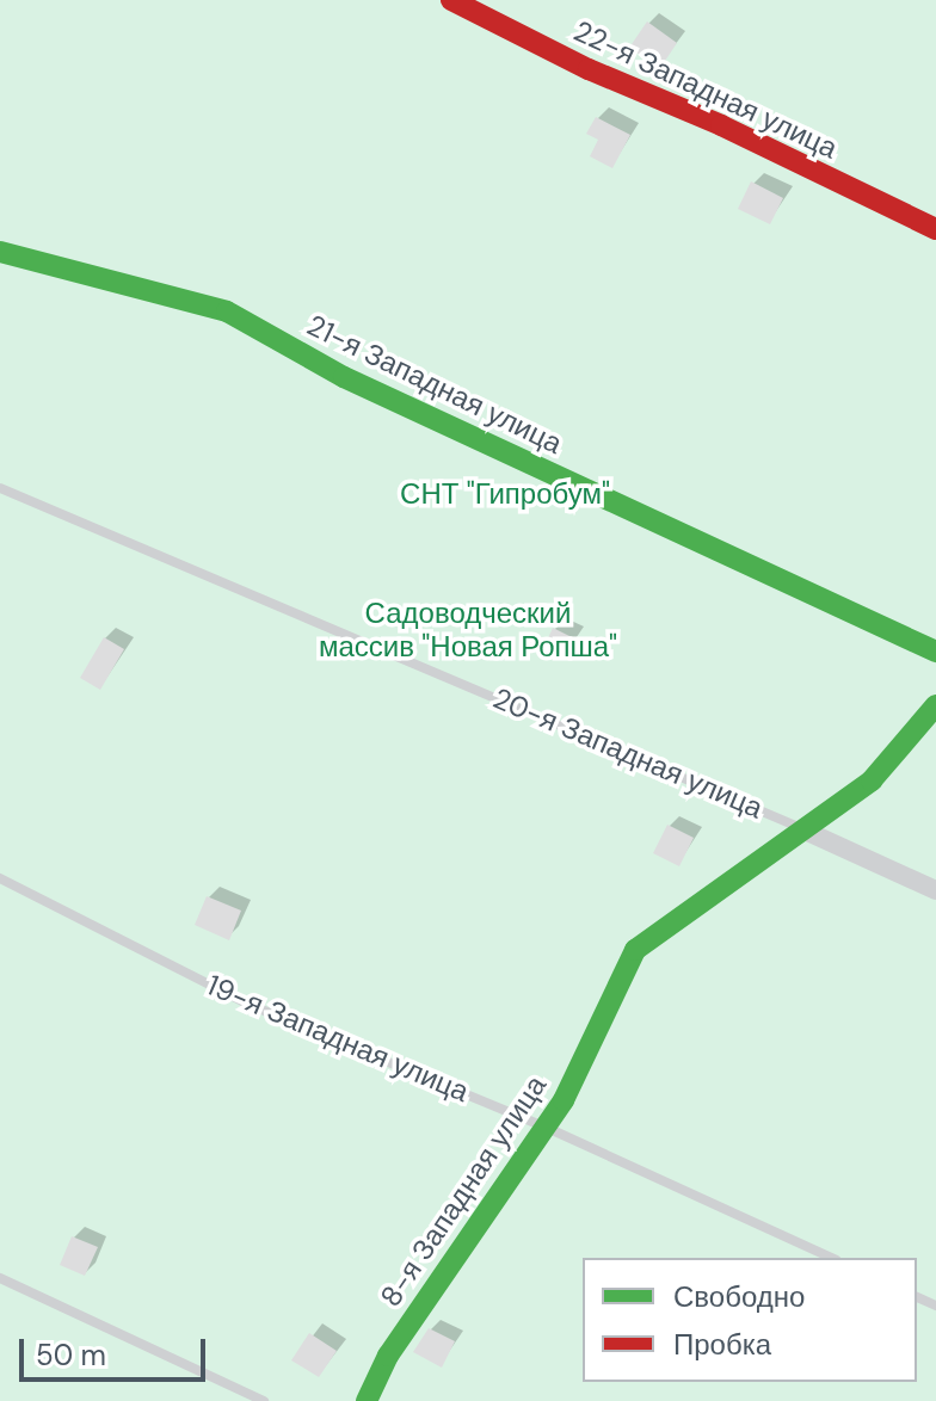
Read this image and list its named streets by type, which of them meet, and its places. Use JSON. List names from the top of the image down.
{
  "streets": {
    "street": [
      "22-я Западная улица",
      "21-я Западная улица",
      "20-я Западная улица",
      "8-я Западная улица"
    ],
    "lane": ["19-я Западная улица"]
  },
  "crossings": [
    ["20-я Западная улица", "8-я Западная улица"],
    ["19-я Западная улица", "8-я Западная улица"]
  ],
  "parks": ["СНТ \"Гипробум\"", "Садоводческий массив \"Новая Ропша\""],
  "legend": ["Свободно", "Пробка"],
  "scale_bar": "50 m"
}
